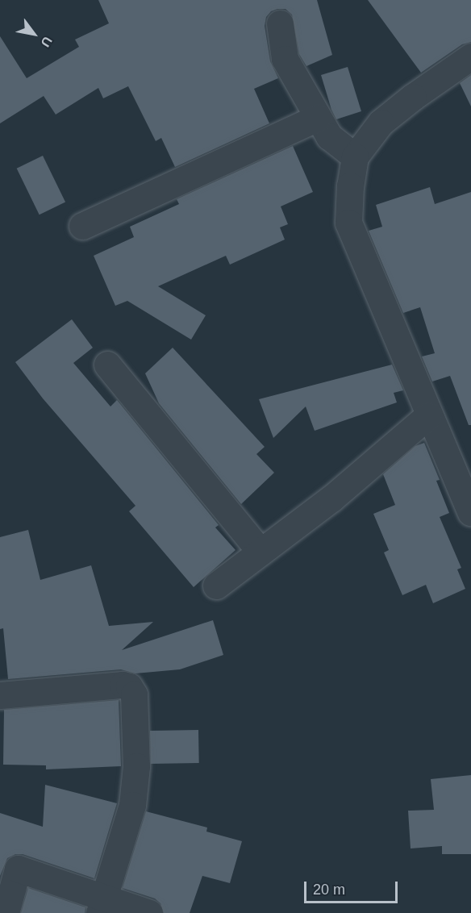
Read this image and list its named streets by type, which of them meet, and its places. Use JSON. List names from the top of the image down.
{
  "scale_bar": "20 m",
  "north": "bottom right"
}
